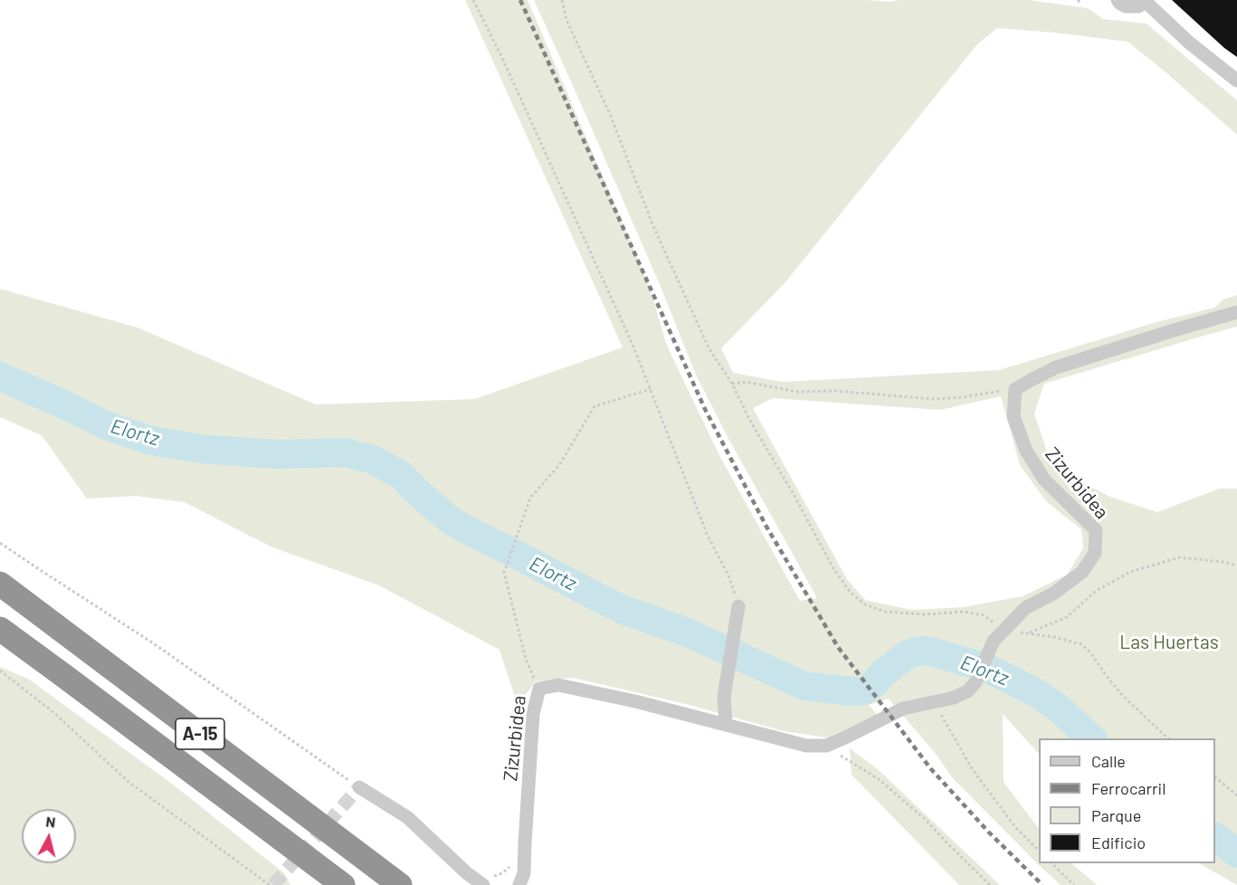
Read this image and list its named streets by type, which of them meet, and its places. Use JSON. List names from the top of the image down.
{
  "streets": {
    "highway": ["A-15"],
    "street": ["Zizurbidea"]
  },
  "water": ["Elortz"],
  "parks": ["Las Huertas"],
  "legend": [
    "Calle",
    "Ferrocarril",
    "Parque",
    "Edificio"
  ],
  "north": "top"
}
